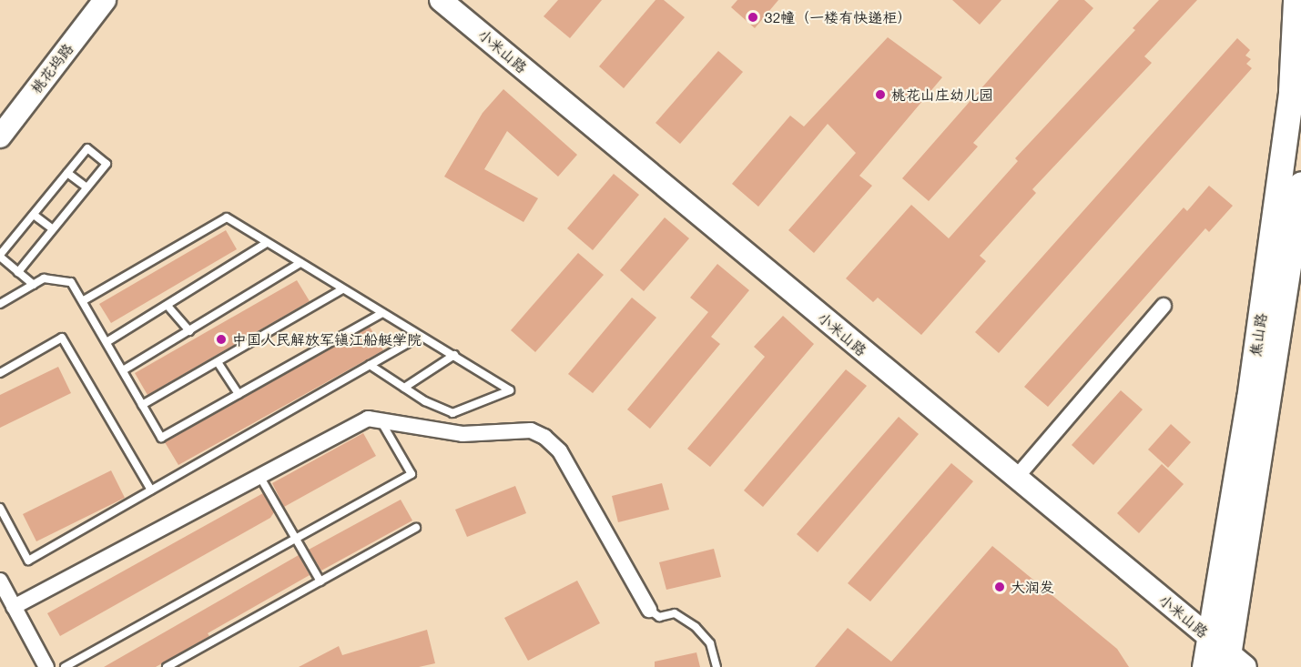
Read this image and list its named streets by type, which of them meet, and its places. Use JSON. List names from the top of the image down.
{
  "streets": {
    "main road": ["焦山路"],
    "street": ["小米山路", "桃花坞路"]
  },
  "crossings": [
    ["小米山路", "焦山路"]
  ],
  "places": [
    "32幢（一楼有快递柜）",
    "桃花山庄幼儿园",
    "中国人民解放军镇江船艇学院",
    "大润发"
  ]
}
